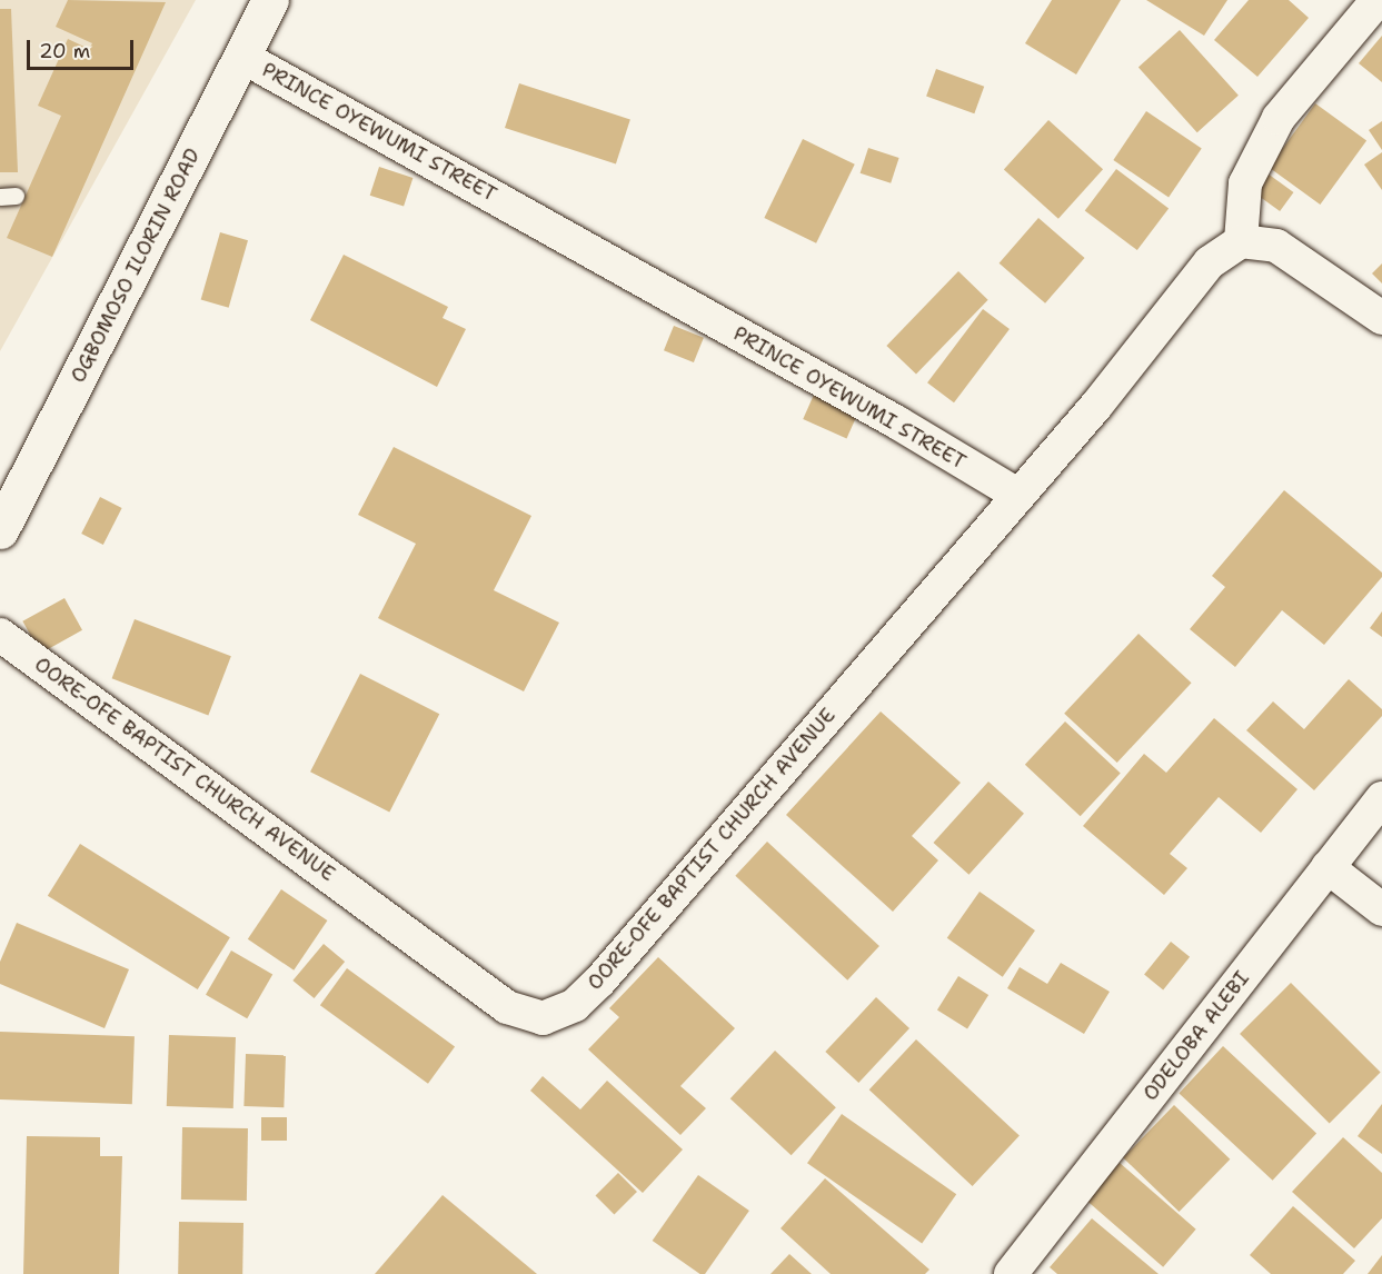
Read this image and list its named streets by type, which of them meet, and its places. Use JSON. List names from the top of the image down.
{
  "streets": {
    "highway": ["OGBOMOSO ILORIN ROAD"],
    "street": ["PRINCE OYEWUMI STREET", "OORE-OFE BAPTIST CHURCH AVENUE", "ODELOBA ALEBI"]
  },
  "crossings": [
    ["PRINCE OYEWUMI STREET", "OGBOMOSO ILORIN ROAD"],
    ["PRINCE OYEWUMI STREET", "OORE-OFE BAPTIST CHURCH AVENUE"]
  ],
  "scale_bar": "20 m"
}
